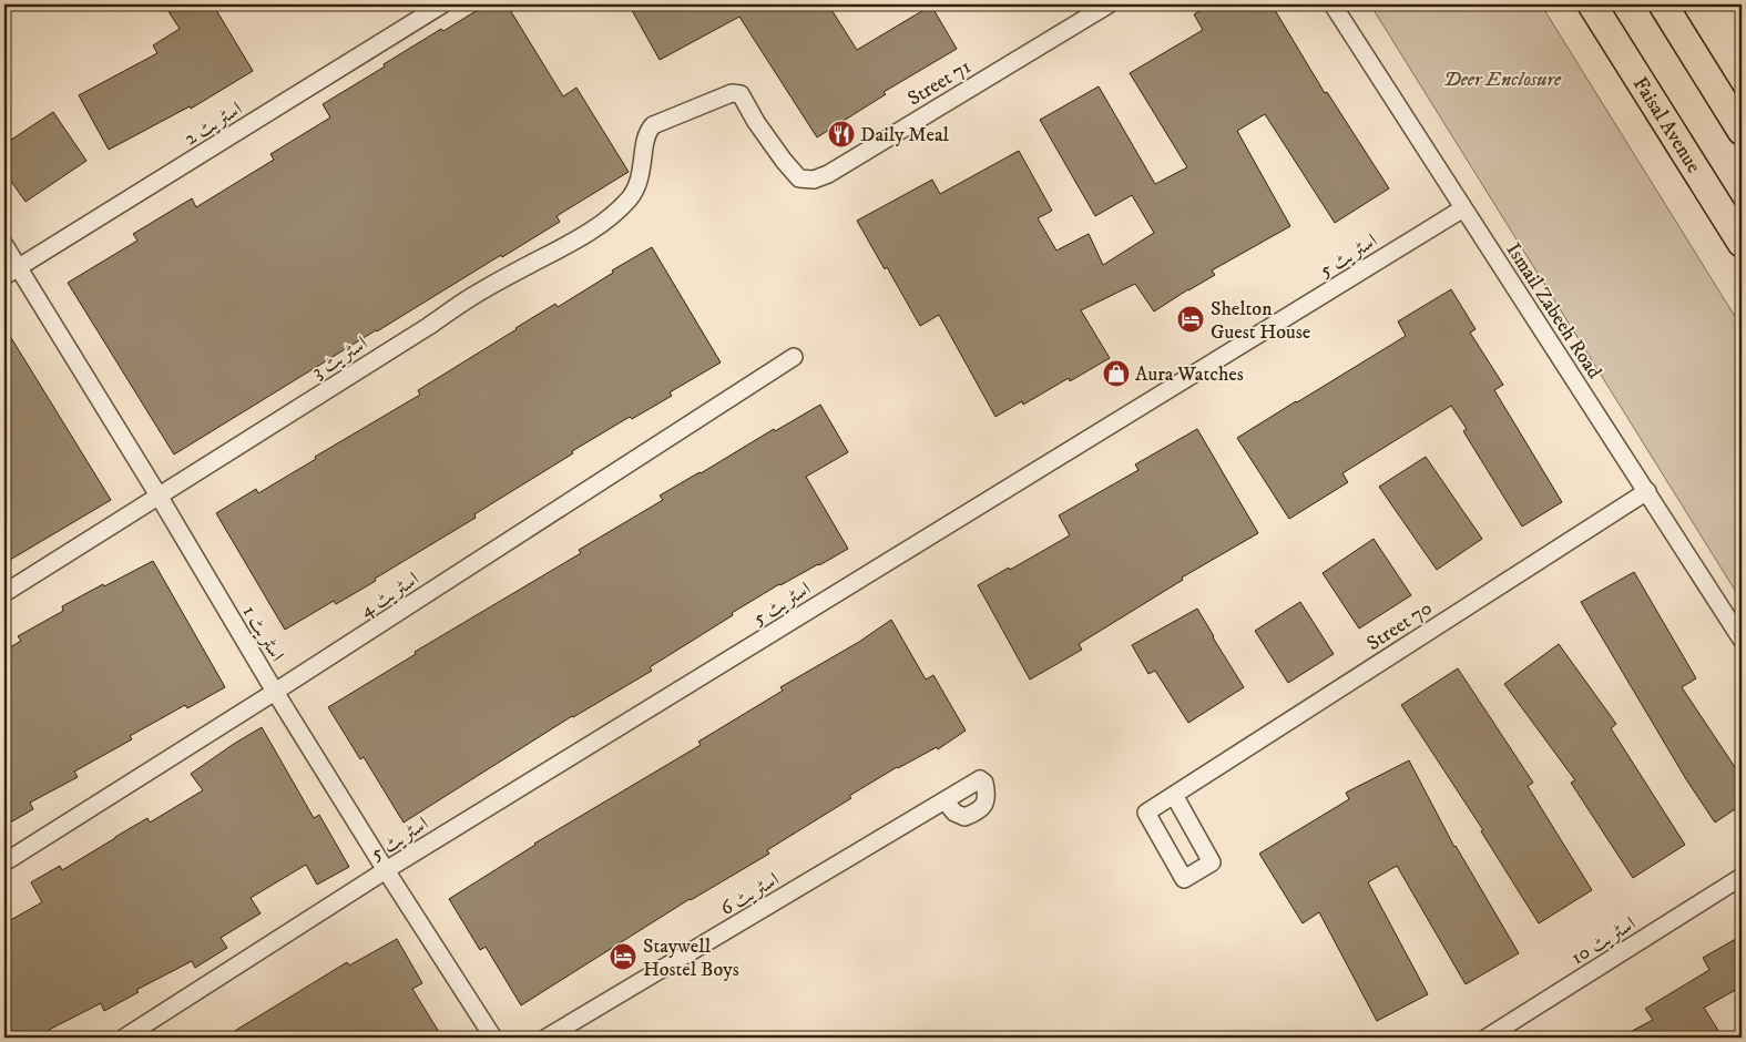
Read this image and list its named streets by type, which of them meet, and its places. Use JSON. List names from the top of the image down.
{
  "streets": {
    "main road": ["Faisal Avenue"],
    "street": [
      "Street 71",
      "اسٹریٹ 2",
      "اسٹریٹ 5",
      "Ismail Zabeeh Road",
      "اسٹریٹ 3",
      "اسٹریٹ 4",
      "Street 70",
      "اسٹریٹ 1",
      "اسٹریٹ 6",
      "اسٹریٹ 10"
    ]
  },
  "crossings": [
    ["Street 71", "اسٹریٹ 3"],
    ["اسٹریٹ 2", "اسٹریٹ 1"],
    ["اسٹریٹ 5", "Ismail Zabeeh Road"],
    ["اسٹریٹ 5", "اسٹریٹ 1"],
    ["Ismail Zabeeh Road", "Street 70"],
    ["اسٹریٹ 3", "اسٹریٹ 1"],
    ["اسٹریٹ 4", "اسٹریٹ 1"]
  ],
  "parks": ["Deer Enclosure"],
  "places": {
    "restaurant": ["Daily Meal"],
    "hotel": ["Shelton Guest House", "Staywell Hostel Boys"],
    "shop": ["Aura Watches"]
  }
}
